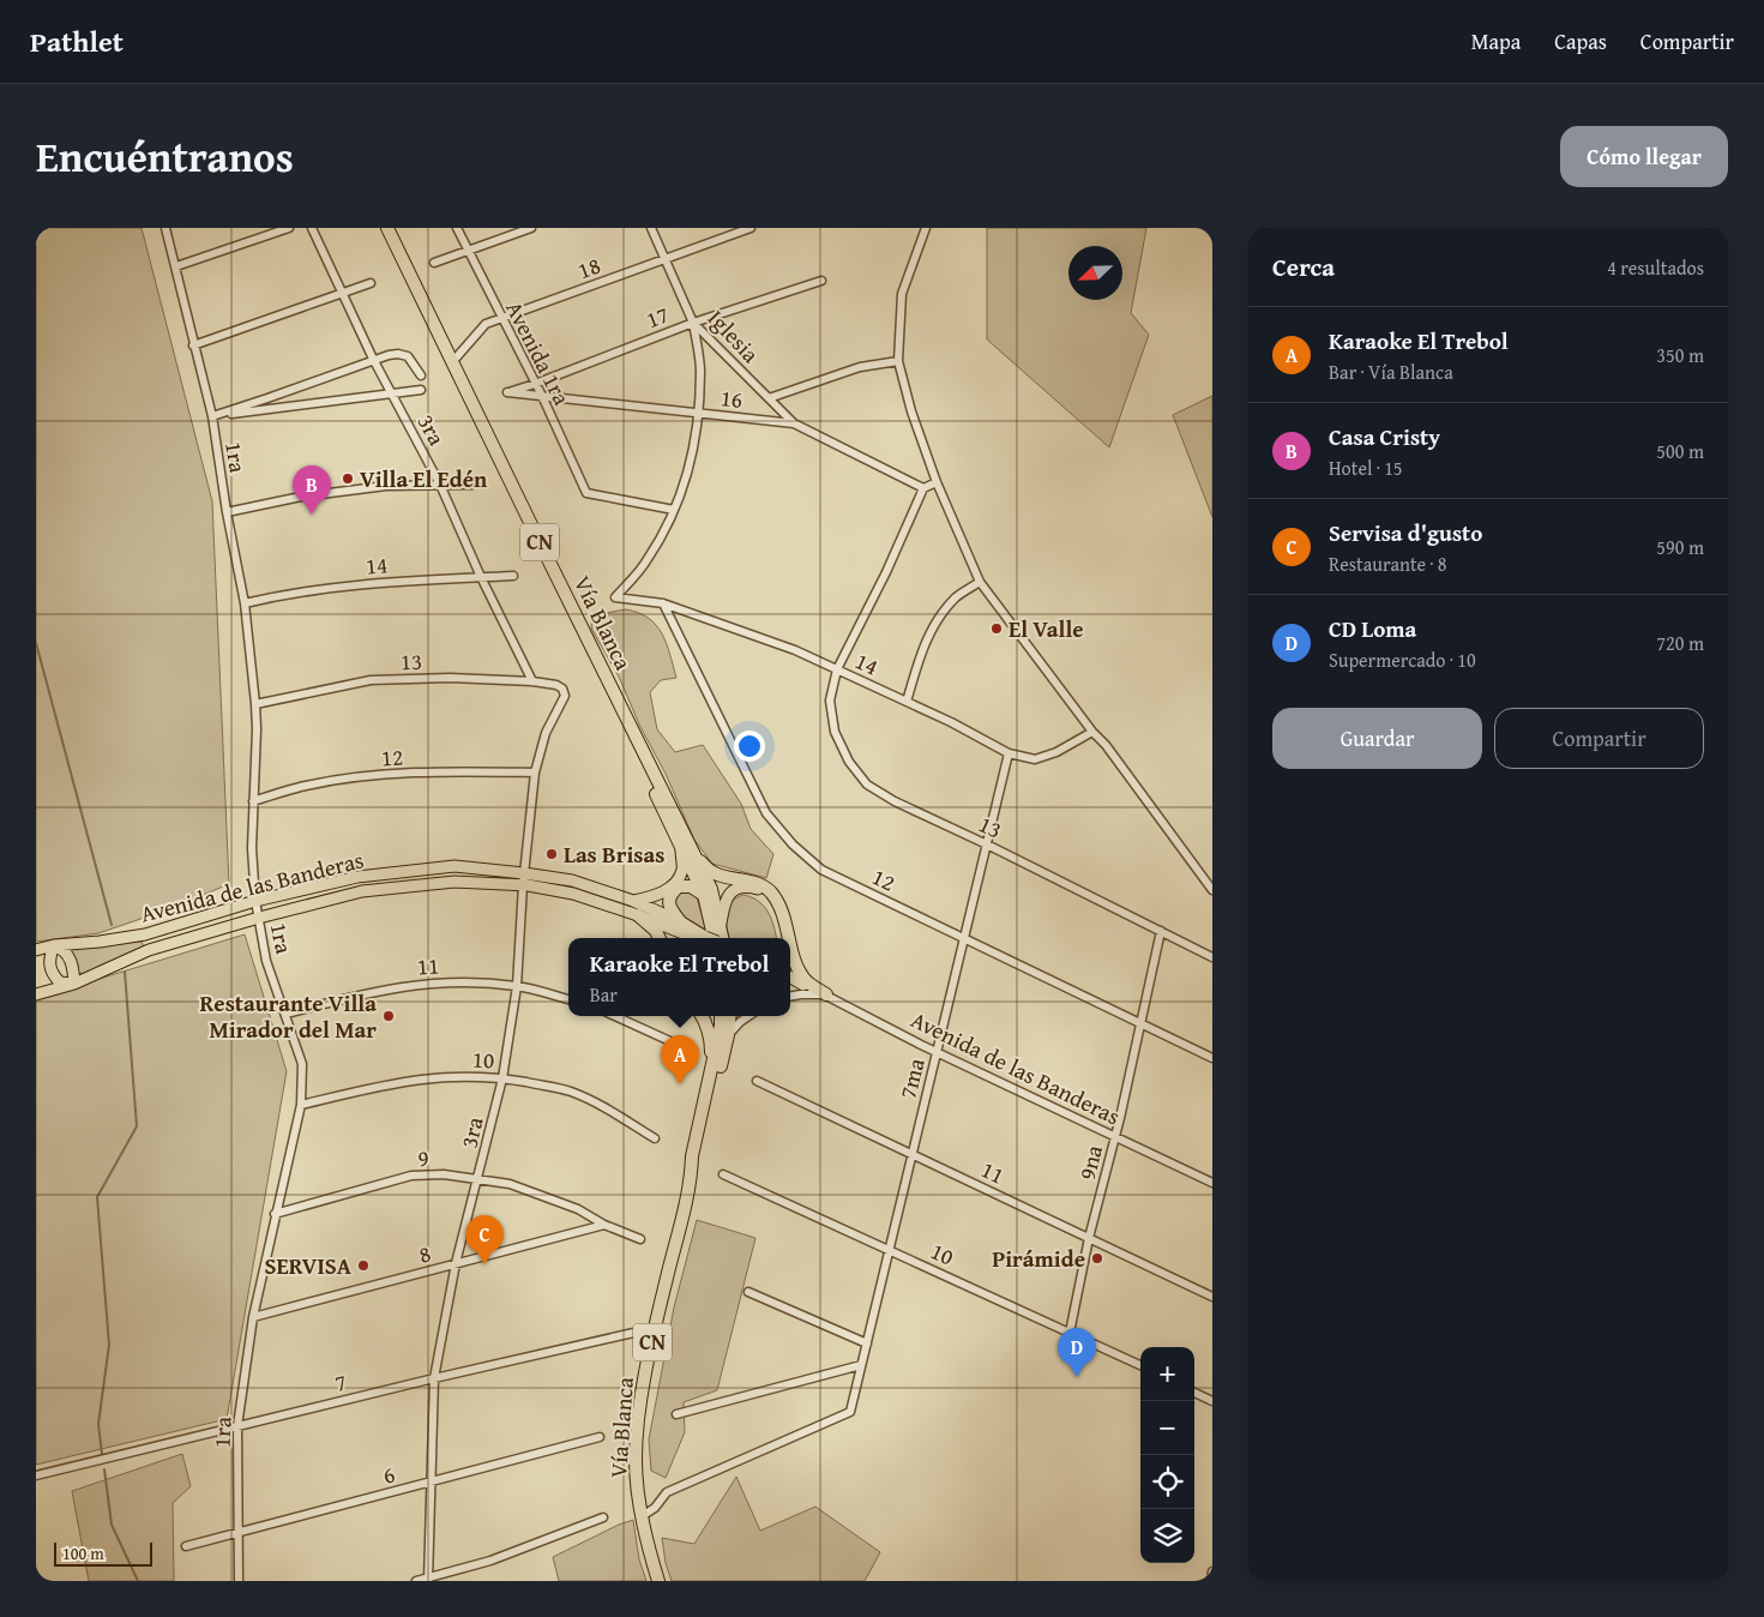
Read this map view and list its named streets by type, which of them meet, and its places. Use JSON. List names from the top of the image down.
{
  "streets": {
    "highway": ["CN", "Vía Blanca"],
    "main road": ["Avenida de las Banderas"],
    "street": [
      "18",
      "17",
      "Iglesia",
      "Avenida 1ra",
      "16",
      "3ra",
      "1ra",
      "14",
      "13",
      "12",
      "11",
      "10",
      "7ma",
      "9",
      "9na",
      "8",
      "7",
      "6"
    ]
  },
  "crossings": [
    ["18", "Iglesia"],
    ["18", "Avenida 1ra"],
    ["18", "Vía Blanca"],
    ["17", "Iglesia"],
    ["17", "Avenida 1ra"],
    ["17", "16"],
    ["Iglesia", "16"],
    ["Avenida 1ra", "16"],
    ["Avenida 1ra", "14"],
    ["16", "13"],
    ["3ra", "14"],
    ["3ra", "13"],
    ["3ra", "12"],
    ["3ra", "Avenida de las Banderas"],
    ["3ra", "11"],
    ["3ra", "10"],
    ["3ra", "9"],
    ["3ra", "8"],
    ["3ra", "7"],
    ["3ra", "6"],
    ["1ra", "14"],
    ["1ra", "13"],
    ["1ra", "12"],
    ["1ra", "Avenida de las Banderas"],
    ["1ra", "11"],
    ["1ra", "10"],
    ["1ra", "9"],
    ["1ra", "8"],
    ["1ra", "7"],
    ["1ra", "6"],
    ["14", "13"],
    ["14", "12"],
    ["14", "7ma"],
    ["Vía Blanca", "7ma"],
    ["Vía Blanca", "7"],
    ["13", "7ma"],
    ["13", "9na"],
    ["12", "7ma"],
    ["12", "9na"],
    ["Avenida de las Banderas", "7ma"],
    ["Avenida de las Banderas", "9na"],
    ["11", "7ma"],
    ["11", "9na"],
    ["10", "7ma"],
    ["10", "9na"],
    ["9", "8"]
  ],
  "places": [
    "Villa El Edén",
    "El Valle",
    "Las Brisas",
    "Restaurante Villa Mirador del Mar",
    "Pirámide",
    "SERVISA"
  ],
  "scale_bar": "100 m",
  "north": "bottom left",
  "page": {
    "header": "Pathlet",
    "nav": ["Mapa", "Capas", "Compartir"],
    "title": "Encuéntranos",
    "buttons": [
      "Cómo llegar",
      ["Guardar", "Compartir"]
    ],
    "heading": ["Cerca", "4 resultados"],
    "list": [
      {
        "mark": "A",
        "name": "Karaoke El Trebol",
        "note": "Bar · Vía Blanca",
        "value": "350 m"
      },
      {
        "mark": "B",
        "name": "Casa Cristy",
        "note": "Hotel · 15",
        "value": "500 m"
      },
      {
        "mark": "C",
        "name": "Servisa d'gusto",
        "note": "Restaurante · 8",
        "value": "590 m"
      },
      {
        "mark": "D",
        "name": "CD Loma",
        "note": "Supermercado · 10",
        "value": "720 m"
      }
    ],
    "pins": [
      "B",
      "A",
      "C",
      "D"
    ],
    "popup": ["Karaoke El Trebol", "Bar"],
    "map_buttons": ["+", "−"],
    "scale": "100 m"
  }
}
